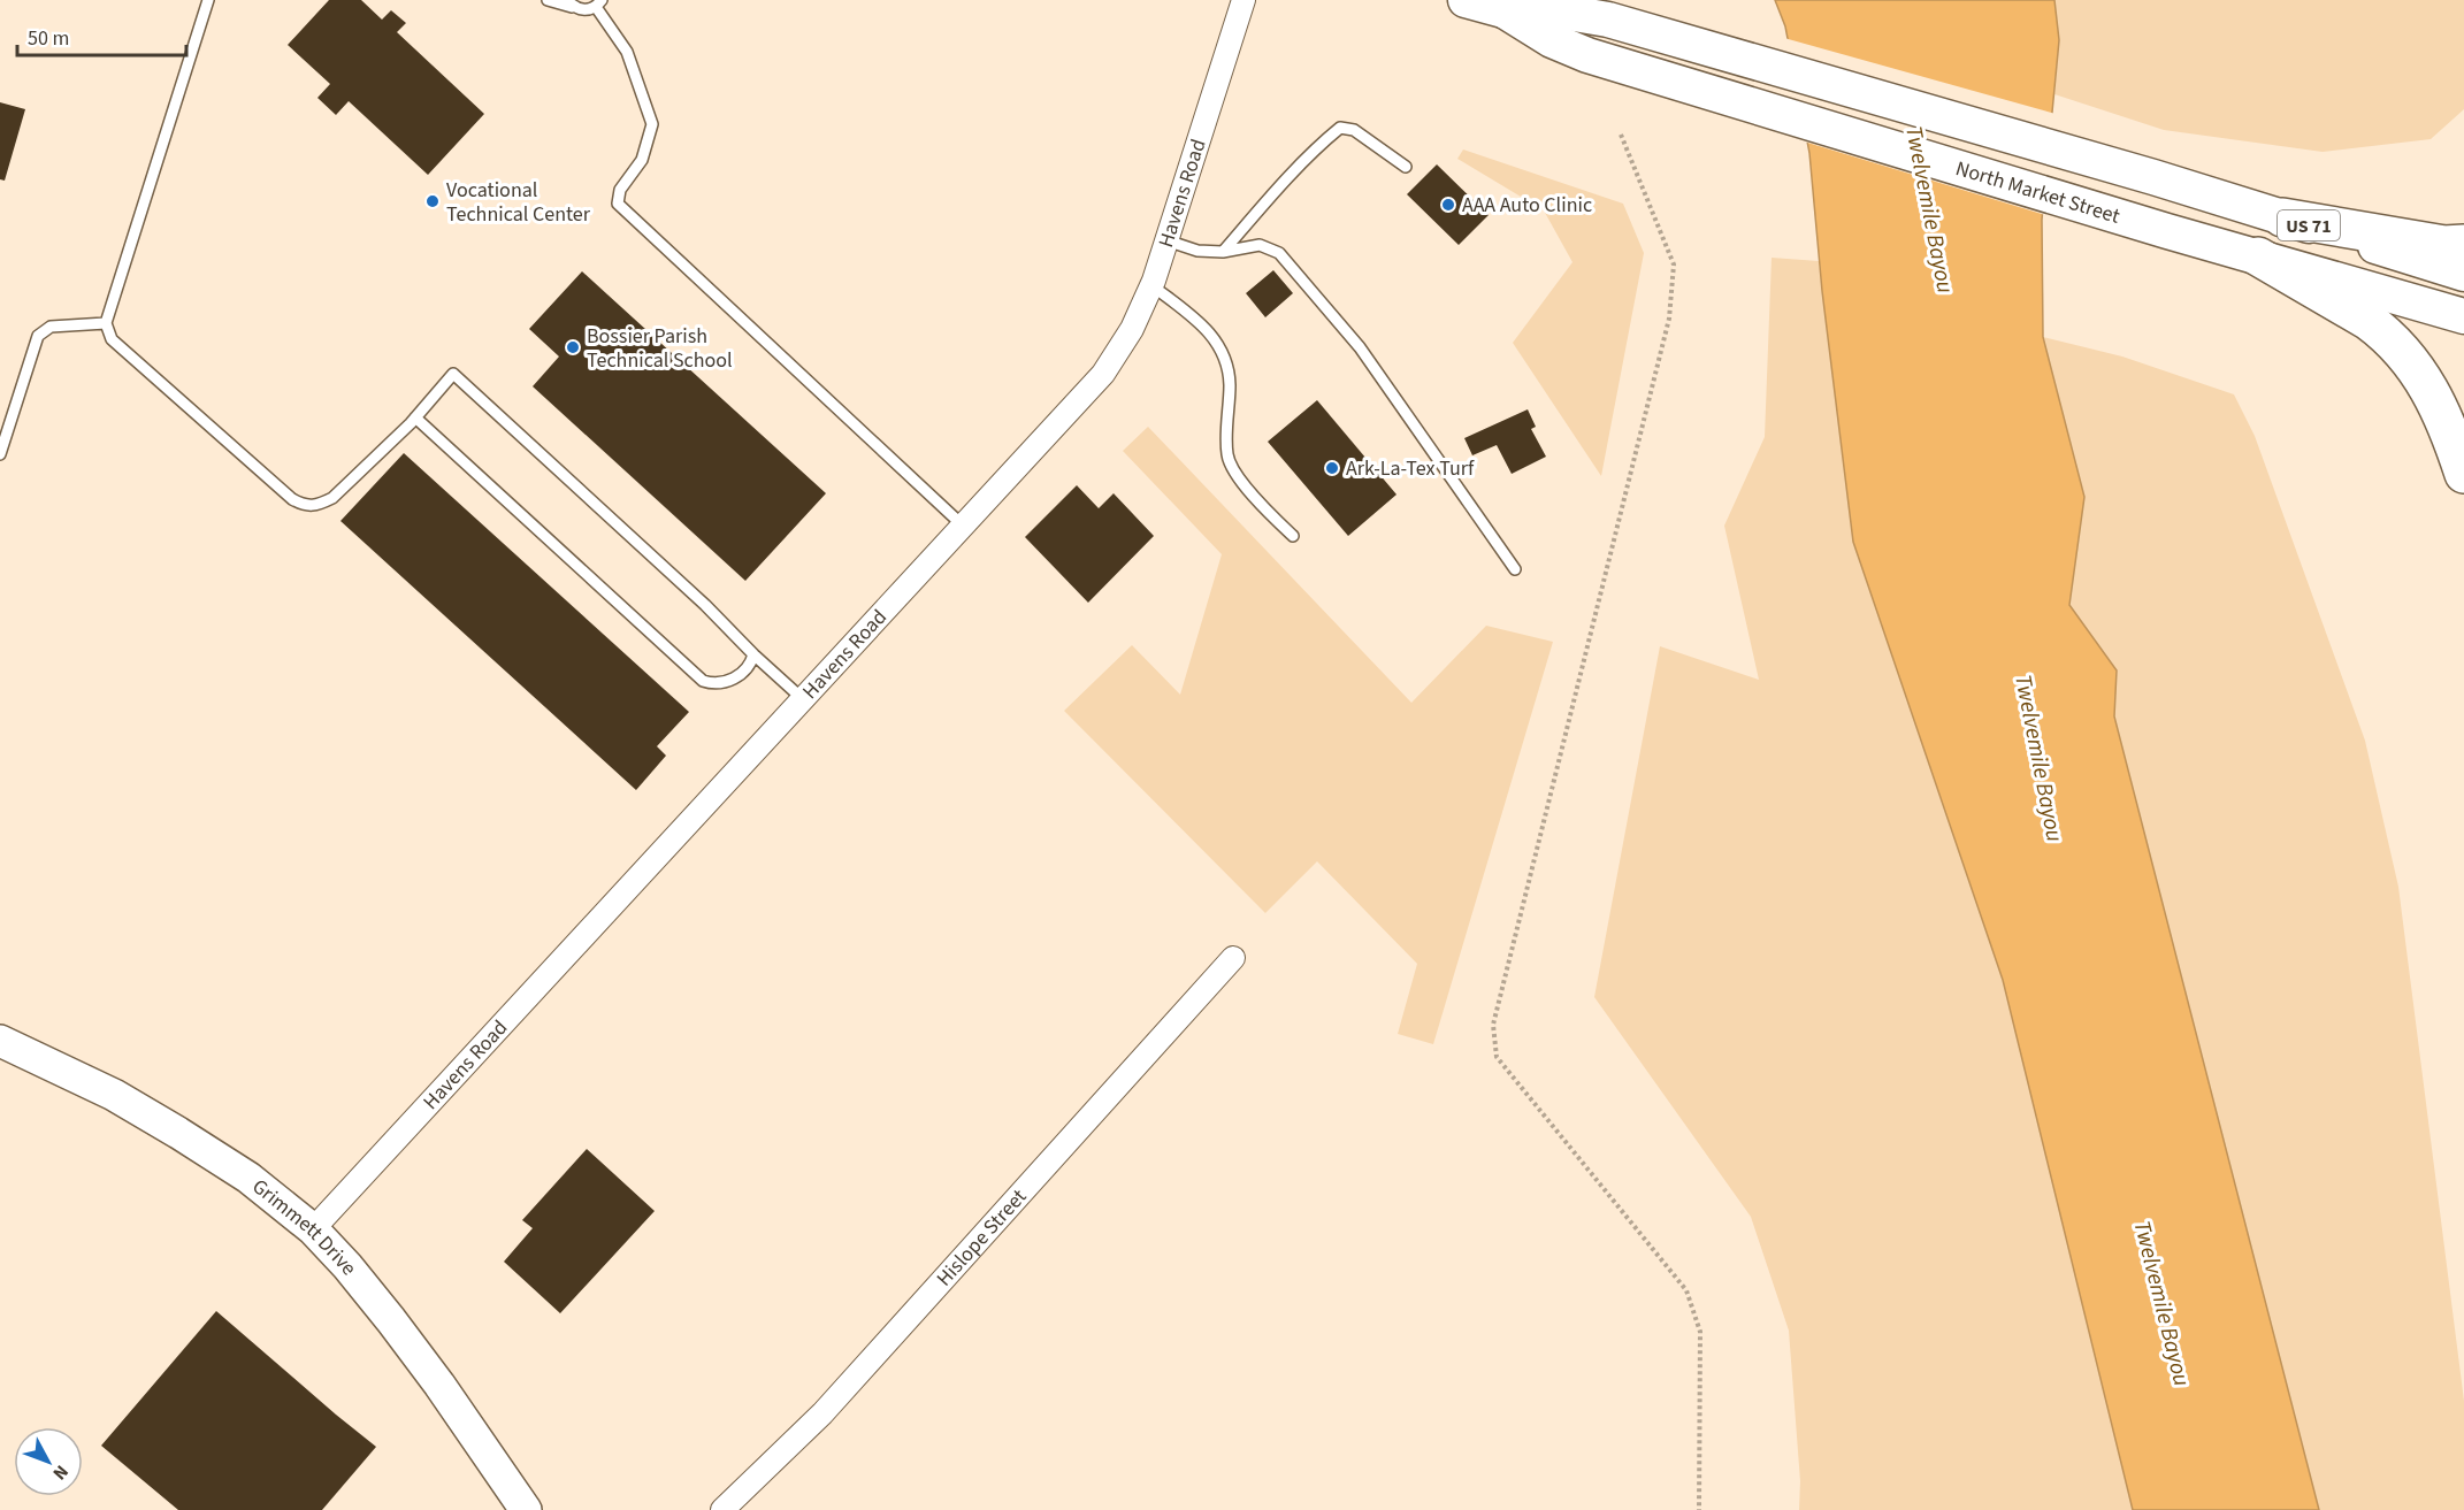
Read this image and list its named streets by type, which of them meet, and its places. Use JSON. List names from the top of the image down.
{
  "streets": {
    "main road": ["North Market Street", "US 71", "Grimmett Drive"],
    "street": ["Havens Road", "Hislope Street"]
  },
  "crossings": [
    ["Havens Road", "Grimmett Drive"]
  ],
  "water": ["Twelvemile Bayou"],
  "places": [
    "Vocational Technical Center",
    "AAA Auto Clinic",
    "Bossier Parish Technical School",
    "Ark-La-Tex Turf"
  ],
  "scale_bar": "50 m",
  "north": "bottom right"
}
